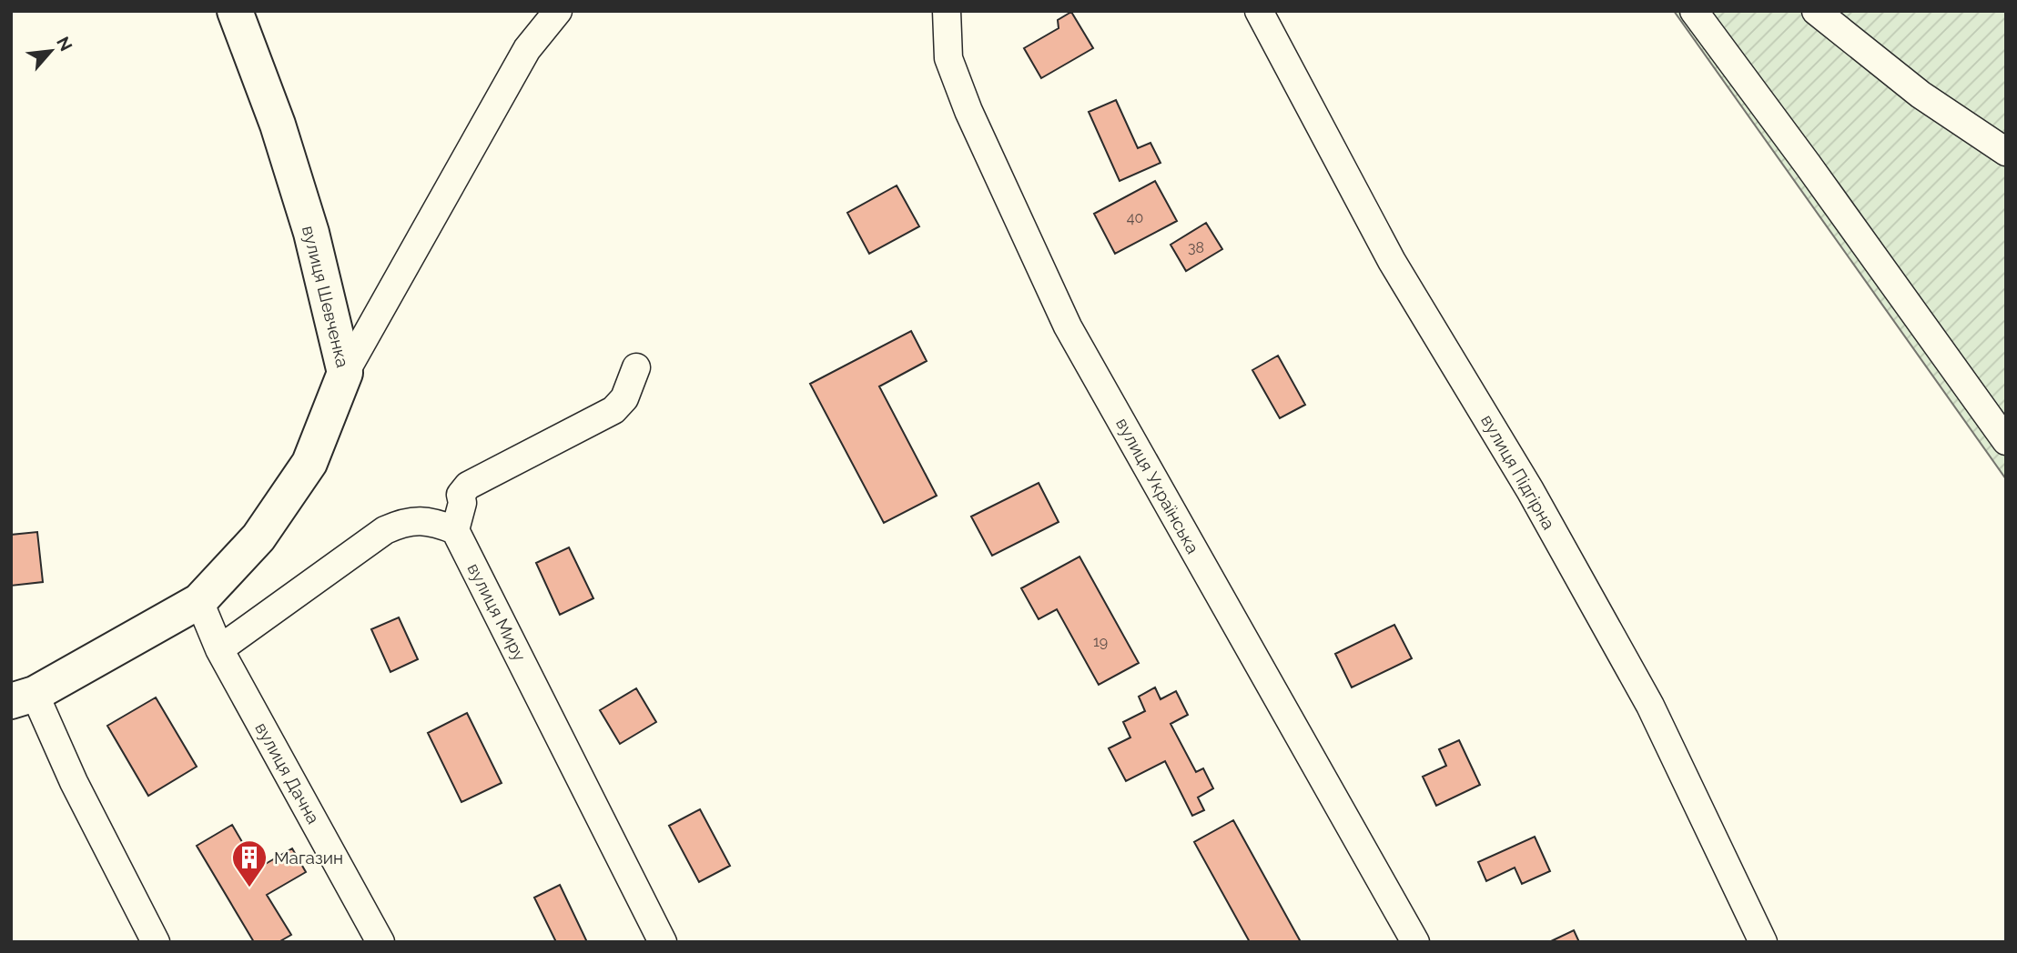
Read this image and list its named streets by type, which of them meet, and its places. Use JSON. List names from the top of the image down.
{
  "streets": {
    "street": [
      "вулиця Шевченка",
      "вулиця Підгірна",
      "вулиця Українська",
      "вулиця Миру",
      "вулиця Дачна"
    ]
  },
  "crossings": [
    ["вулиця Шевченка", "вулиця Дачна"]
  ],
  "places": {
    "building": ["Магазин"]
  },
  "house_numbers": ["40", "38", "19"],
  "north": "top right"
}
